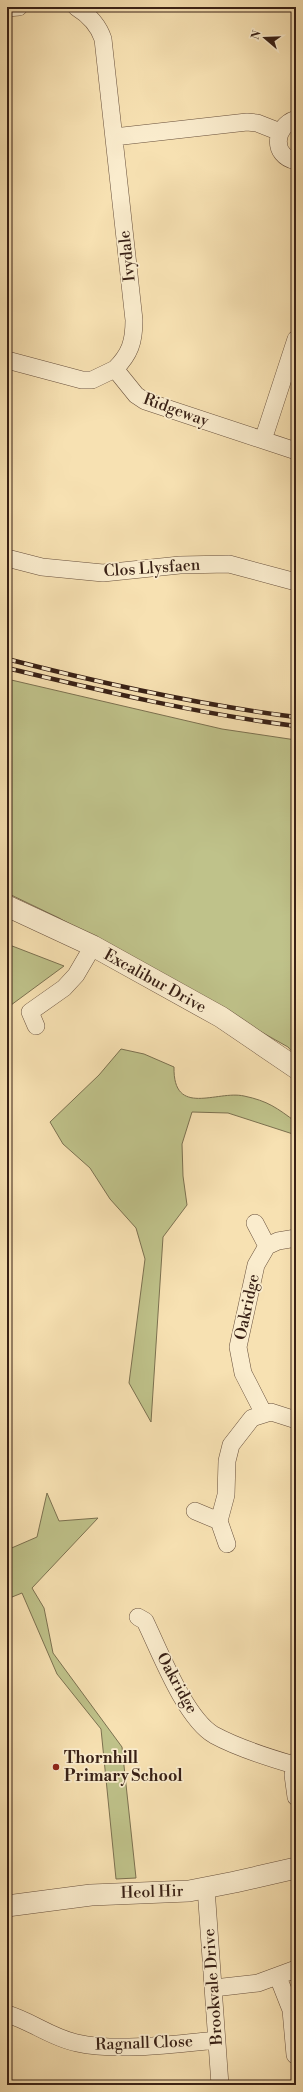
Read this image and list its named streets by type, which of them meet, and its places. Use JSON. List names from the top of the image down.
{
  "streets": {
    "street": [
      "Ivydale",
      "Ridgeway",
      "Clos Llysfaen",
      "Excalibur Drive",
      "Oakridge",
      "Heol Hir",
      "Brookvale Drive",
      "Ragnall Close"
    ]
  },
  "crossings": [
    ["Ivydale", "Ridgeway"],
    ["Heol Hir", "Brookvale Drive"],
    ["Brookvale Drive", "Ragnall Close"]
  ],
  "places": ["Thornhill Primary School"],
  "north": "left"
}
